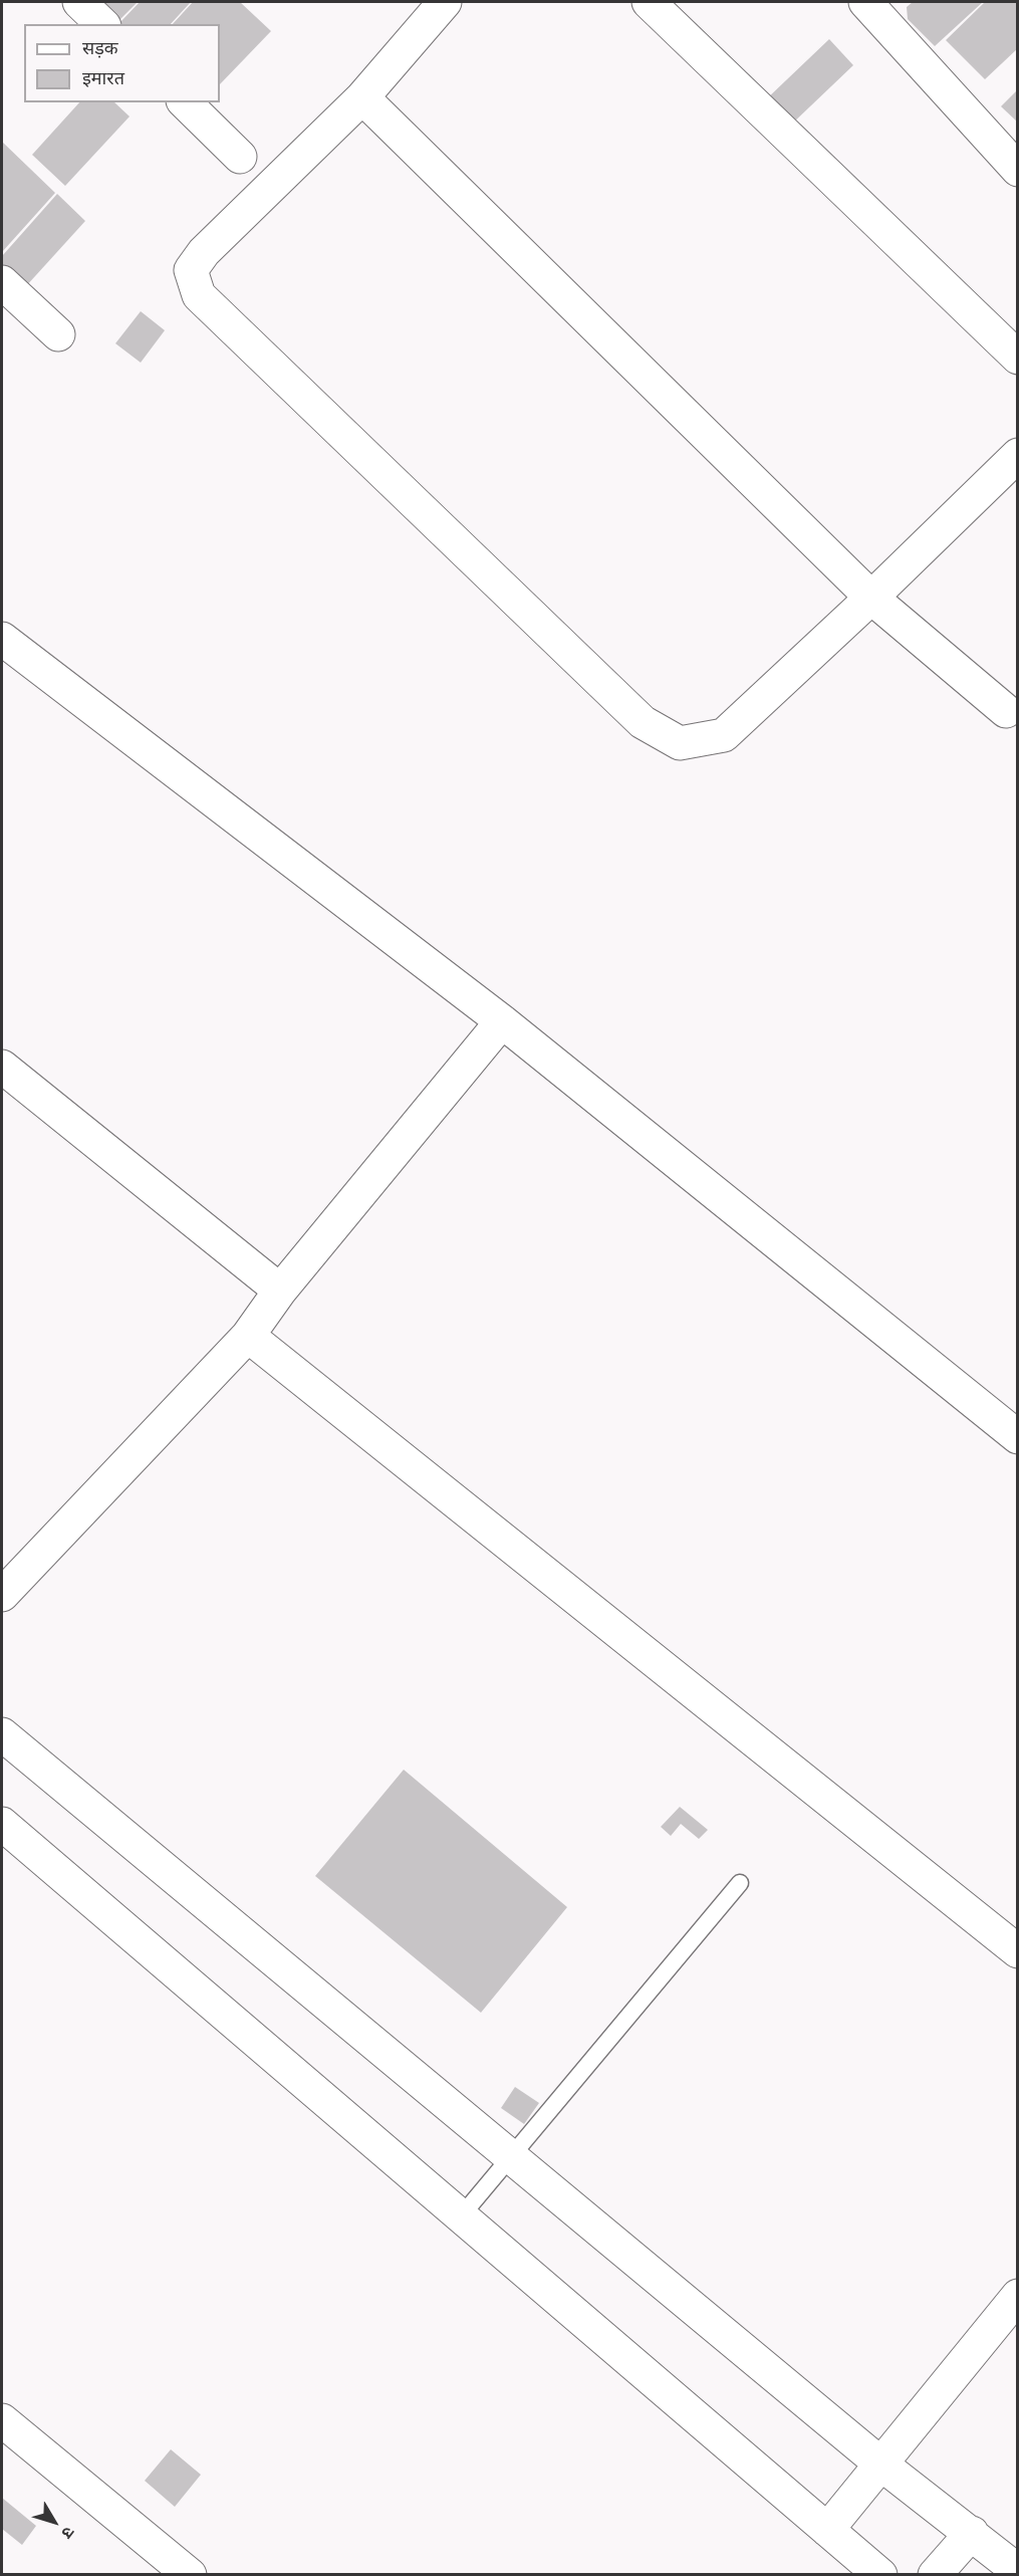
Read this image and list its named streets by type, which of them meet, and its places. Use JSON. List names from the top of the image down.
{
  "legend": ["सड़क", "इमारत"],
  "north": "bottom right"
}
